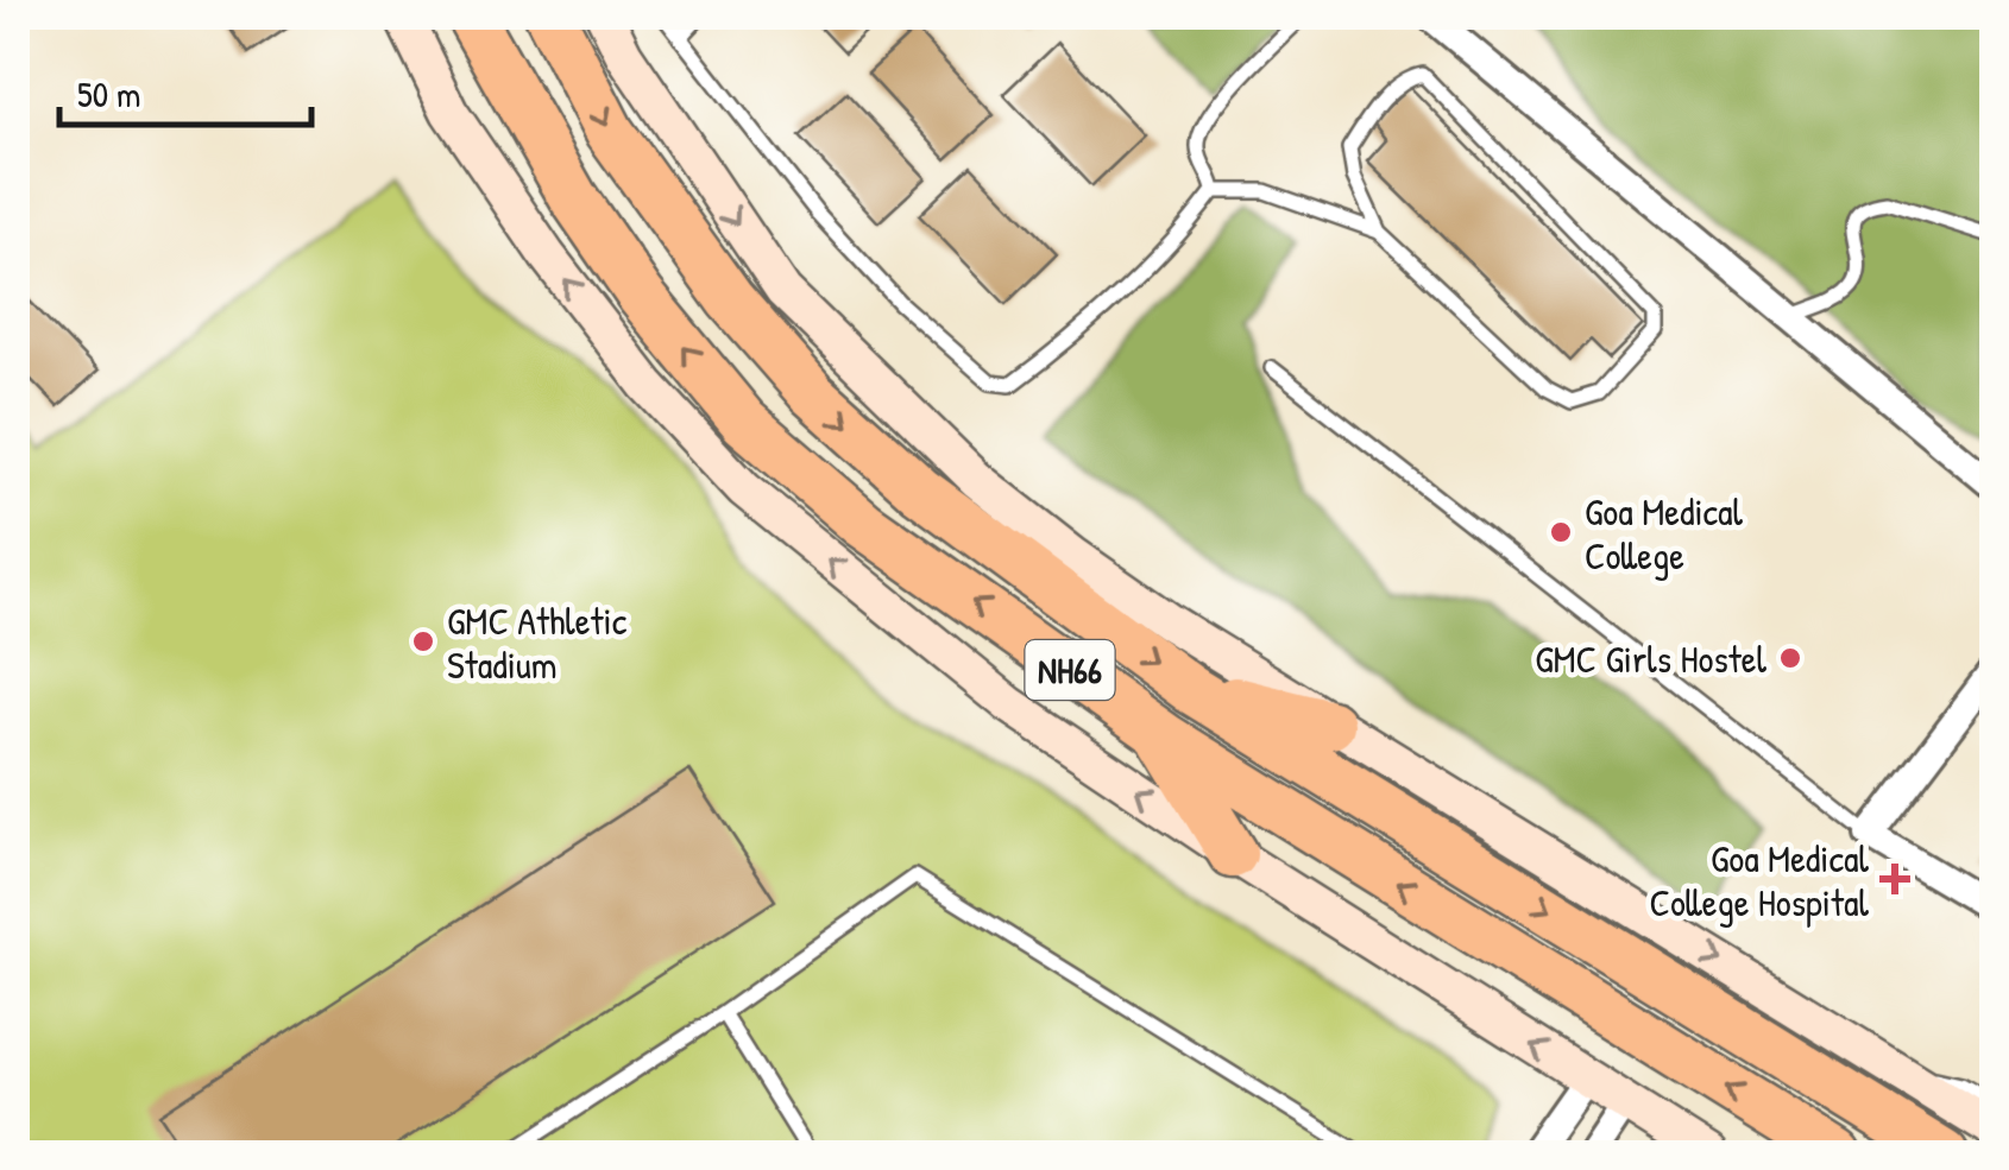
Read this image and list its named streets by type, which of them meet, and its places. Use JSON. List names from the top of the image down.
{
  "streets": {
    "highway": ["NH66"]
  },
  "places": {
    "other": ["Goa Medical College", "GMC Athletic Stadium", "GMC Girls Hostel"],
    "health": ["Goa Medical College Hospital"]
  },
  "scale_bar": "50 m"
}
